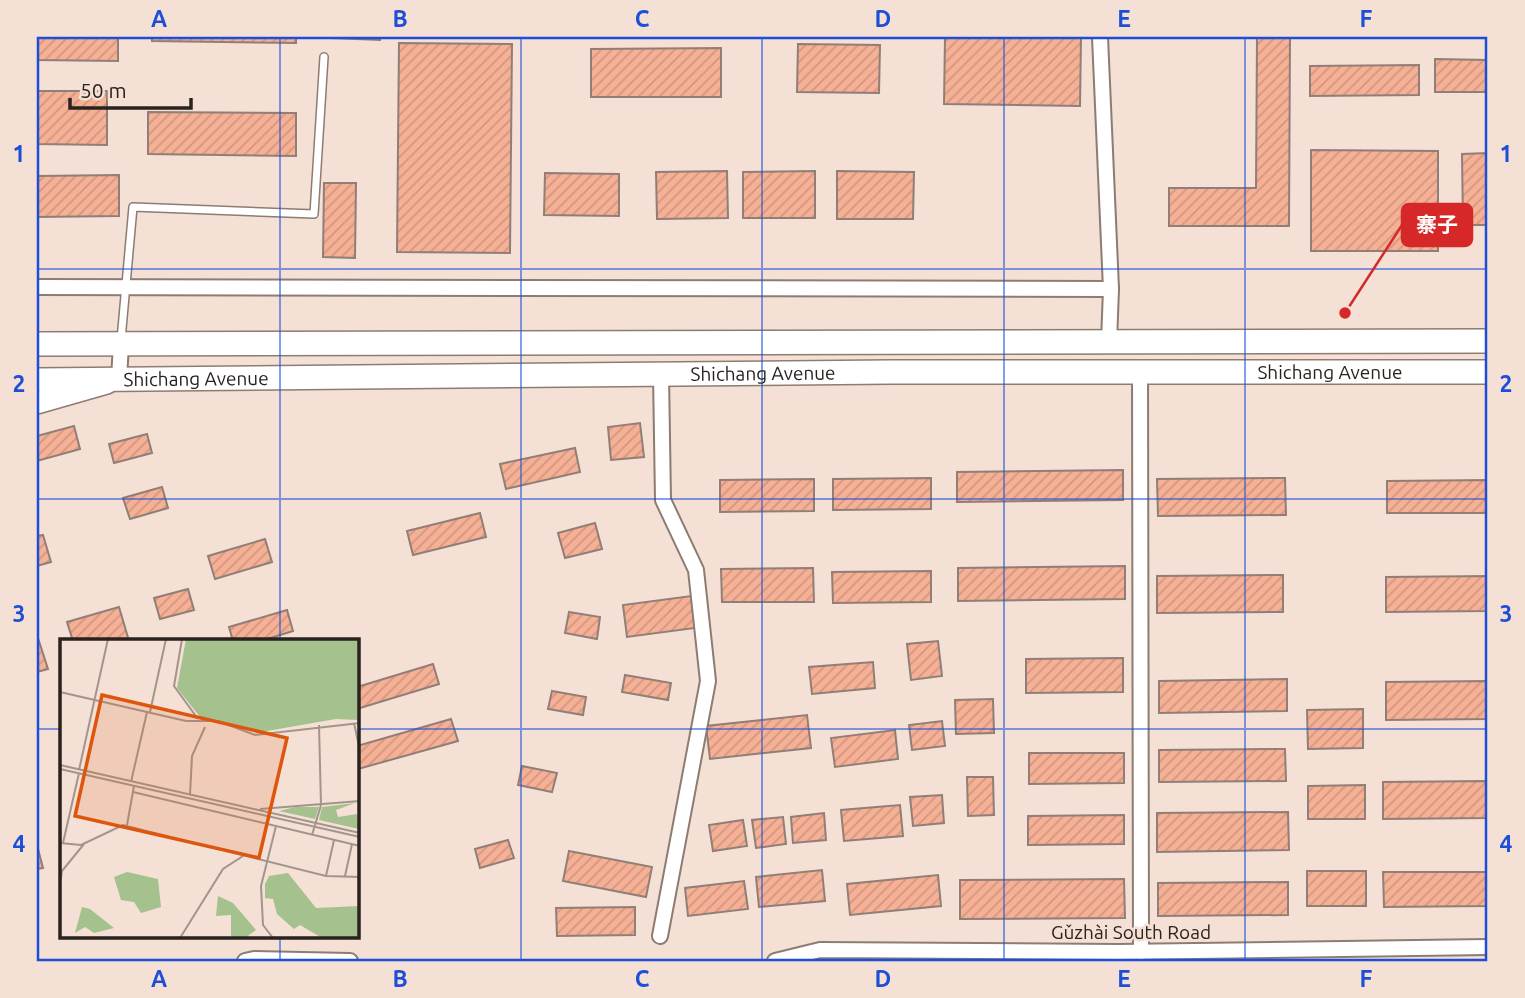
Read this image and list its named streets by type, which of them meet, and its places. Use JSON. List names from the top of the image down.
{
  "streets": {
    "main road": ["Shichang Avenue"],
    "street": ["Gǔzhài South Road"]
  },
  "places": ["寨子"],
  "scale_bar": "50 m",
  "grid": {
    "columns": [
      "A",
      "B",
      "C",
      "D",
      "E",
      "F"
    ],
    "rows": [
      "1",
      "2",
      "3",
      "4"
    ]
  }
}
